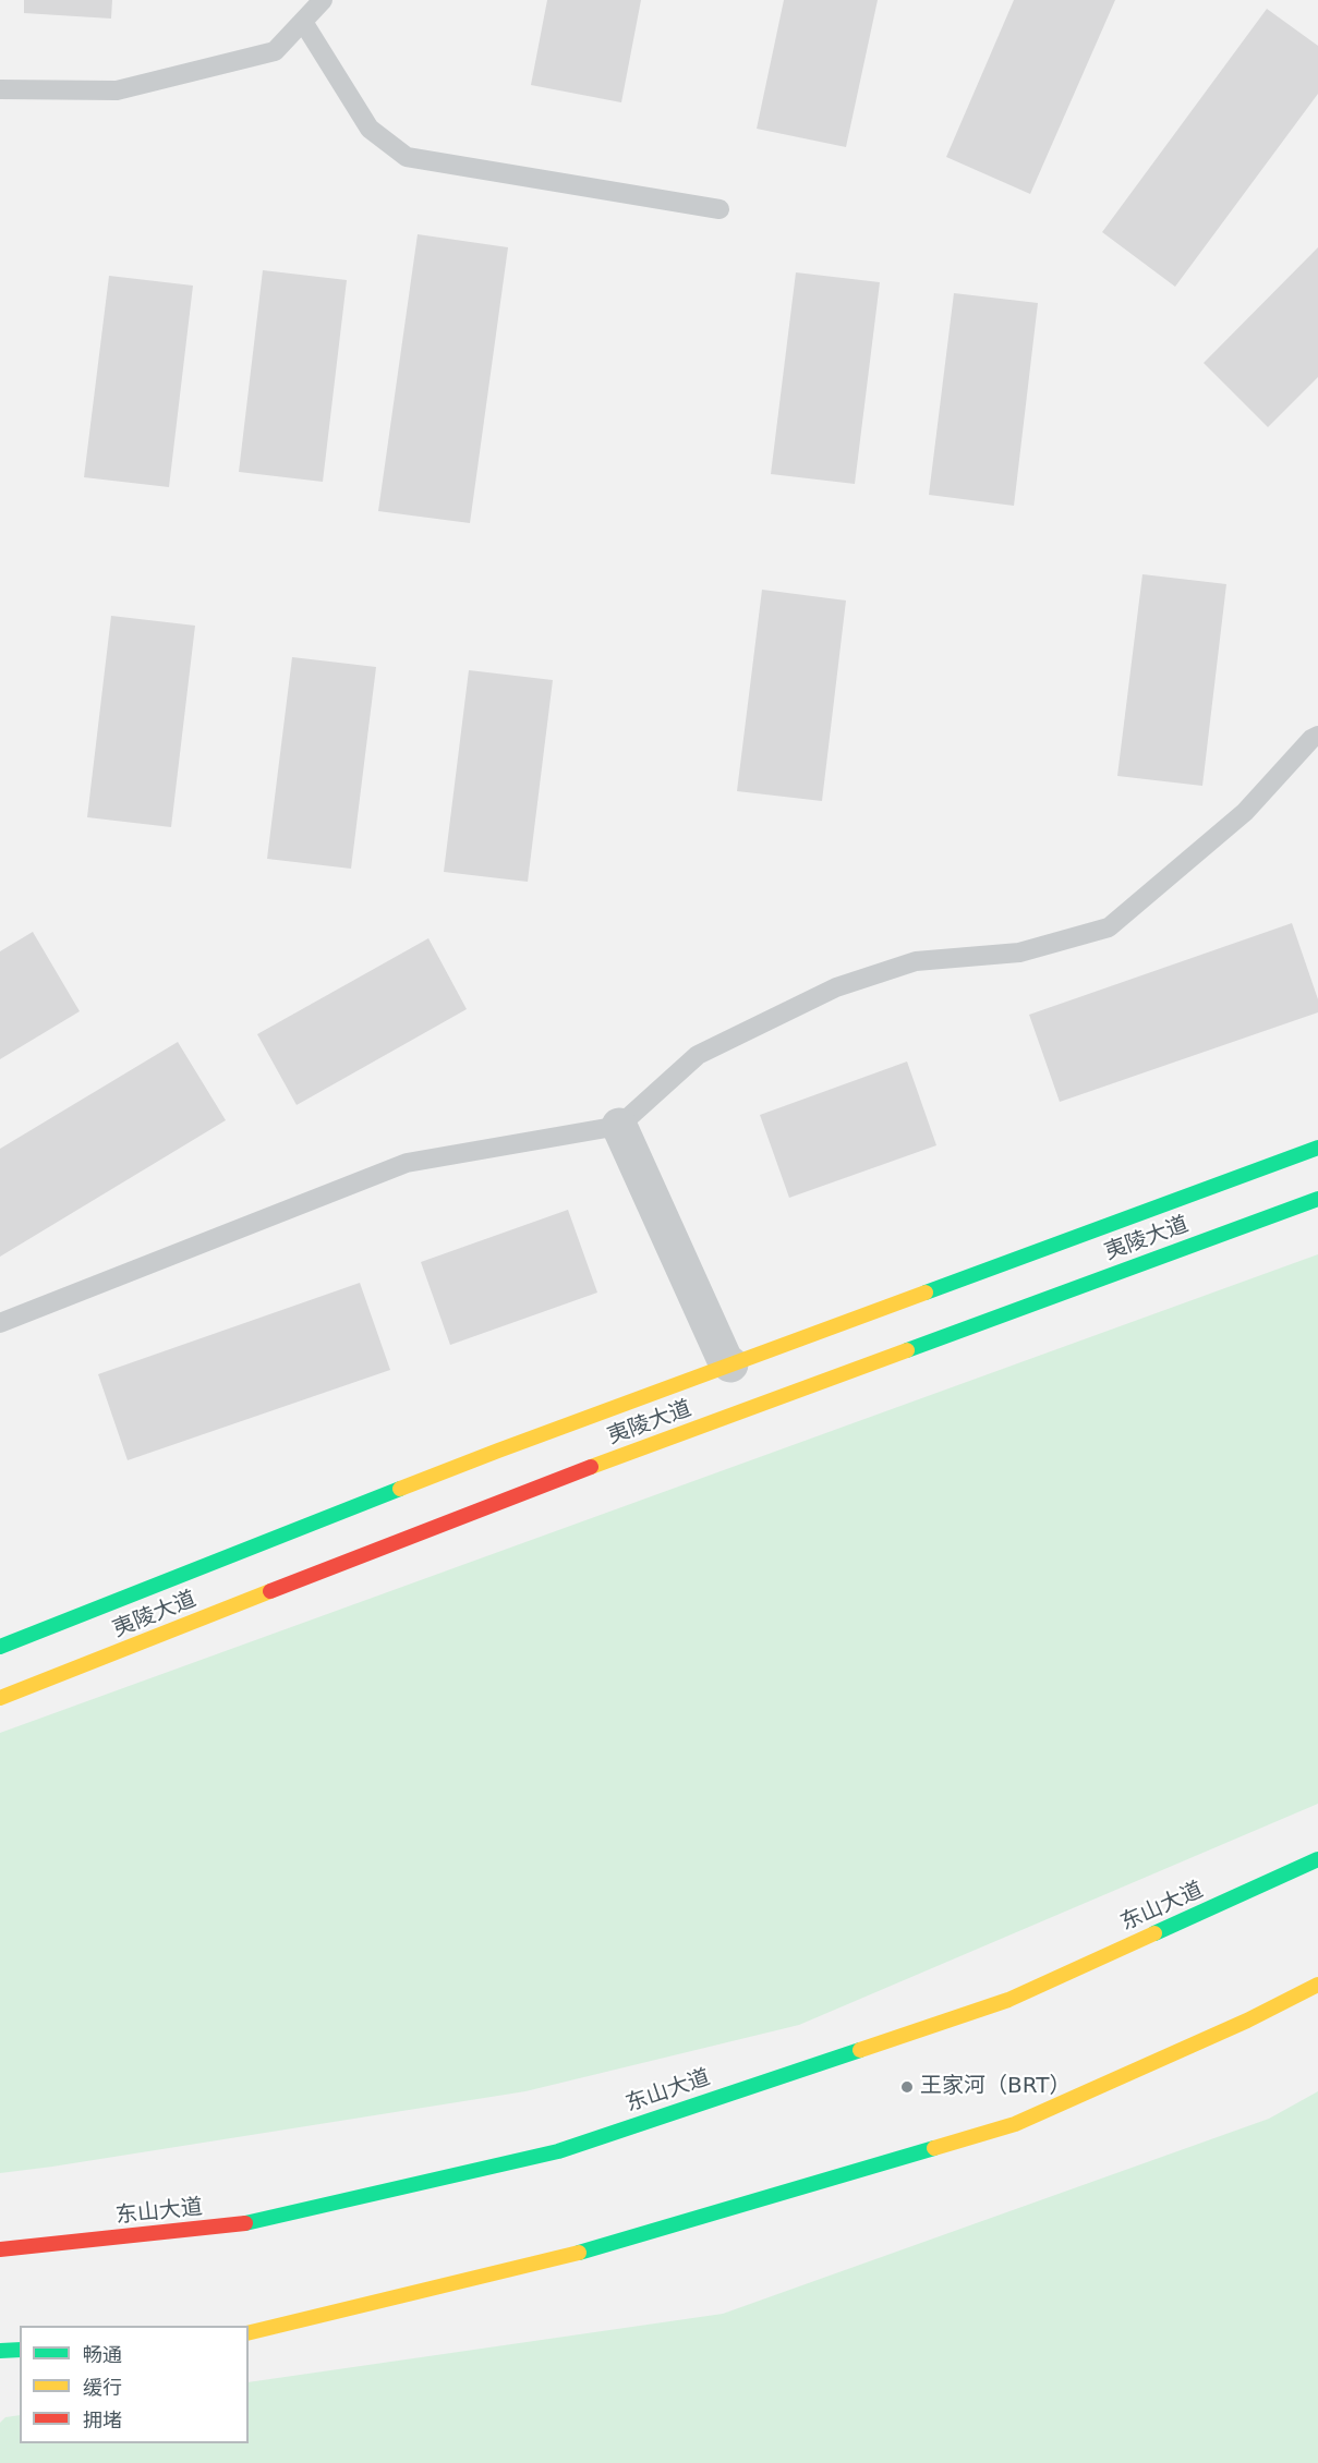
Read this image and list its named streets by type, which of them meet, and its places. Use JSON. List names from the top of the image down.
{
  "streets": {
    "main road": ["夷陵大道", "东山大道"]
  },
  "places": ["王家河（BRT）"],
  "legend": ["畅通", "缓行", "拥堵"]
}
